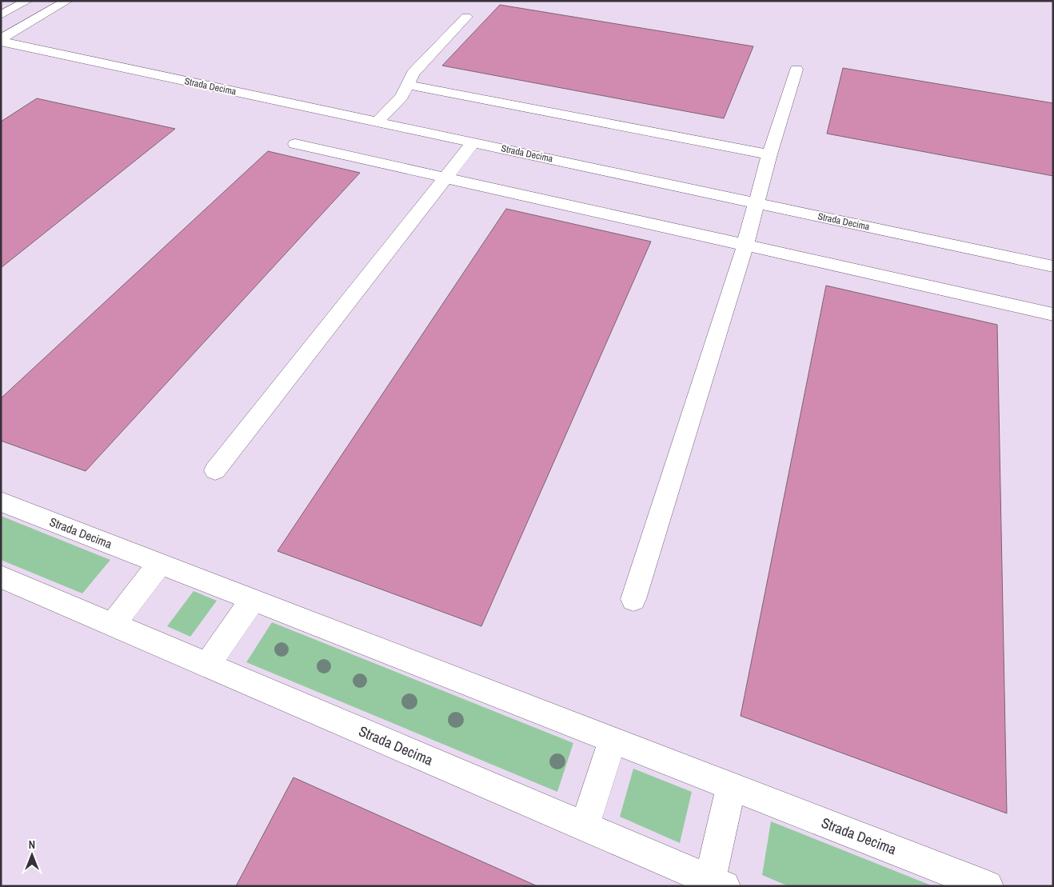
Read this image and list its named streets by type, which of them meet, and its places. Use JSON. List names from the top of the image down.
{
  "streets": {
    "street": ["Strada Decima"]
  },
  "north": "top"
}
